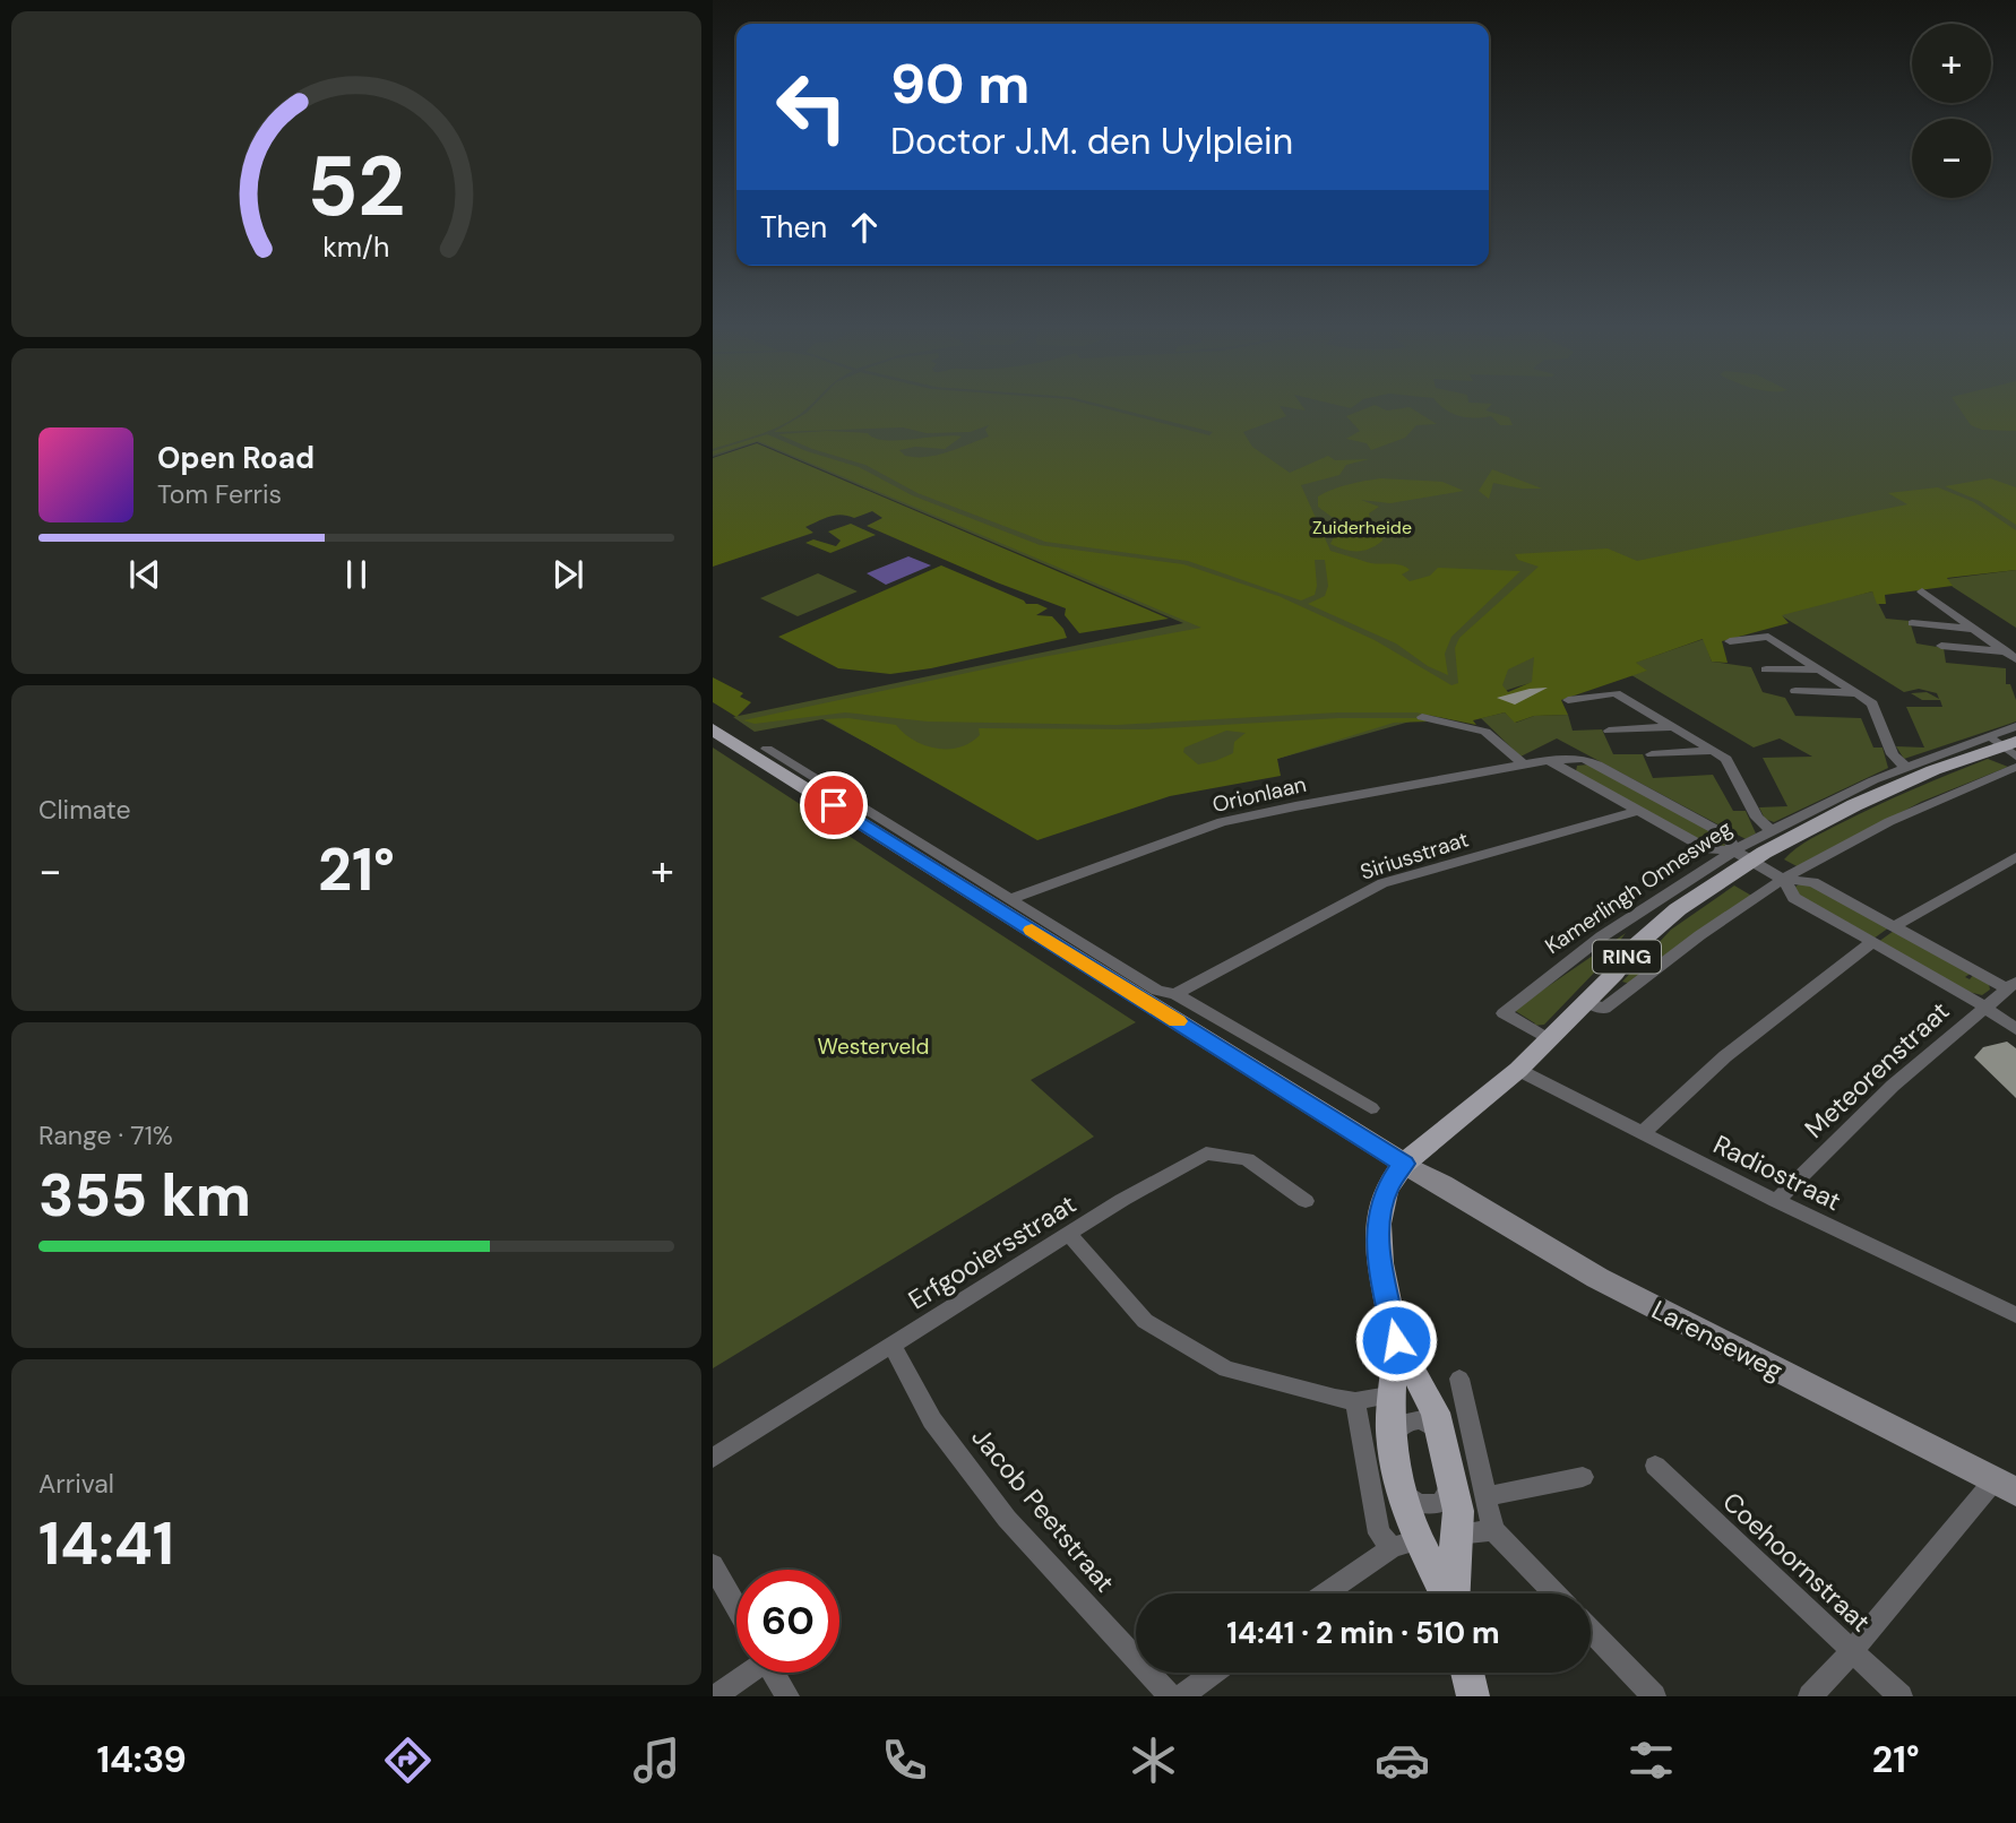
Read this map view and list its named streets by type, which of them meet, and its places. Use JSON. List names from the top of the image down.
{
  "streets": {
    "main road": ["Kamerlingh Onnesweg", "RING"],
    "street": [
      "Orionlaan",
      "Siriusstraat",
      "Meteorenstraat",
      "Radiostraat",
      "Erfgooiersstraat",
      "Larenseweg",
      "Jacob Peetstraat",
      "Coehoornstraat"
    ]
  },
  "crossings": [
    ["Orionlaan", "Siriusstraat"],
    ["Orionlaan", "Kamerlingh Onnesweg"],
    ["Orionlaan", "Meteorenstraat"],
    ["Kamerlingh Onnesweg", "RING"],
    ["Kamerlingh Onnesweg", "Radiostraat"],
    ["Kamerlingh Onnesweg", "Larenseweg"],
    ["RING", "Larenseweg"],
    ["Meteorenstraat", "Radiostraat"],
    ["Erfgooiersstraat", "Jacob Peetstraat"]
  ],
  "parks": ["Zuiderheide", "Westerveld"],
  "page": {
    "map_buttons": ["+", "−"],
    "turn": ["90 m", "Doctor J.M. den Uylplein"],
    "then": "Then",
    "song": ["Open Road", "Tom Ferris"],
    "tile": [
      "Climate",
      ["Range · 71%", "355 km"],
      ["Arrival", "14:41"]
    ],
    "heat": ["−", "21°", "+"],
    "limit": "60",
    "trip": "14:41 · 2 min · 510 m",
    "tabs": ["14:39", "21°"],
    "gauge": ["52", "km/h"]
  }
}
